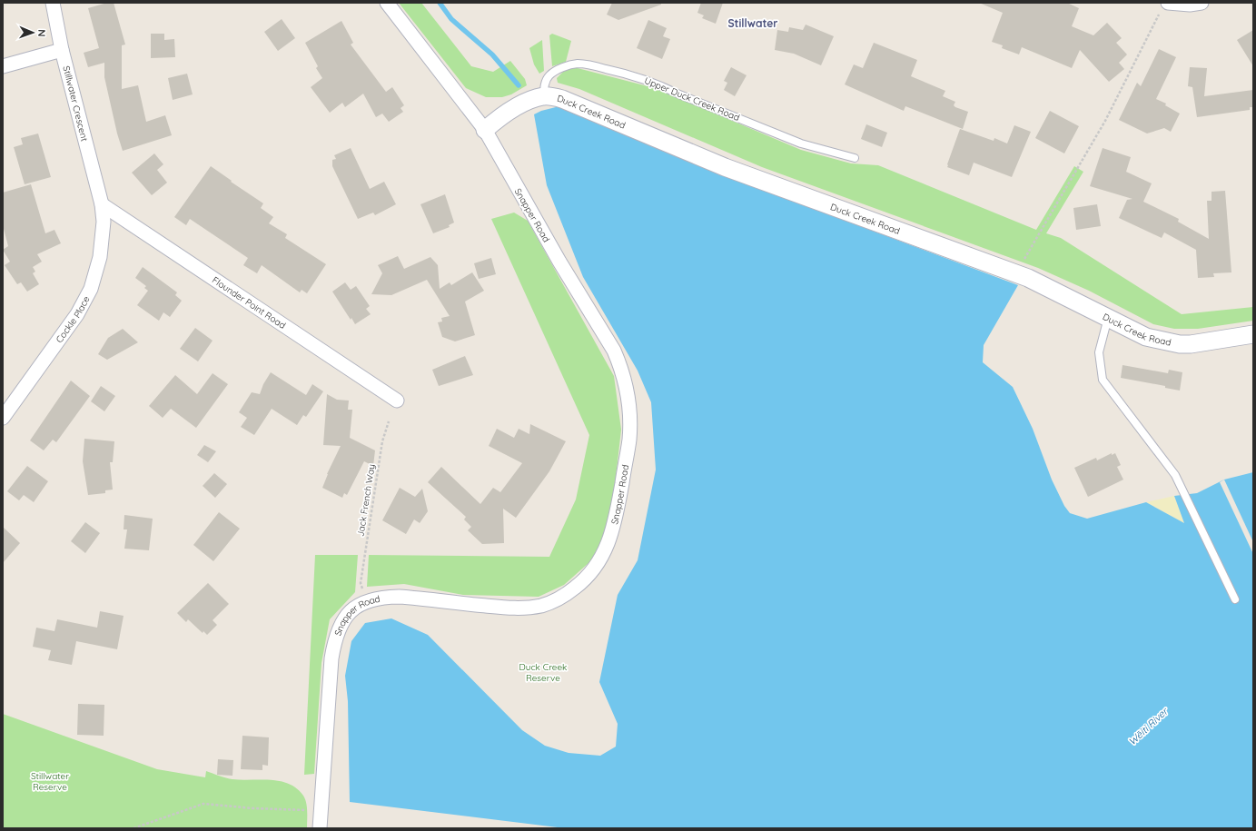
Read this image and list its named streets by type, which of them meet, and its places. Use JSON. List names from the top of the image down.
{
  "streets": {
    "street": [
      "Stillwater Crescent",
      "Duck Creek Road",
      "Snapper Road",
      "Flounder Point Road",
      "Cockle Place"
    ],
    "lane": ["Upper Duck Creek Road"],
    "path": ["Jack French Way"]
  },
  "crossings": [
    ["Upper Duck Creek Road", "Duck Creek Road"],
    ["Stillwater Crescent", "Flounder Point Road"],
    ["Stillwater Crescent", "Cockle Place"],
    ["Duck Creek Road", "Snapper Road"],
    ["Flounder Point Road", "Cockle Place"]
  ],
  "districts": ["Stillwater"],
  "water": ["Wēiti River"],
  "parks": ["Duck Creek Reserve", "Stillwater Reserve"],
  "north": "right"
}
